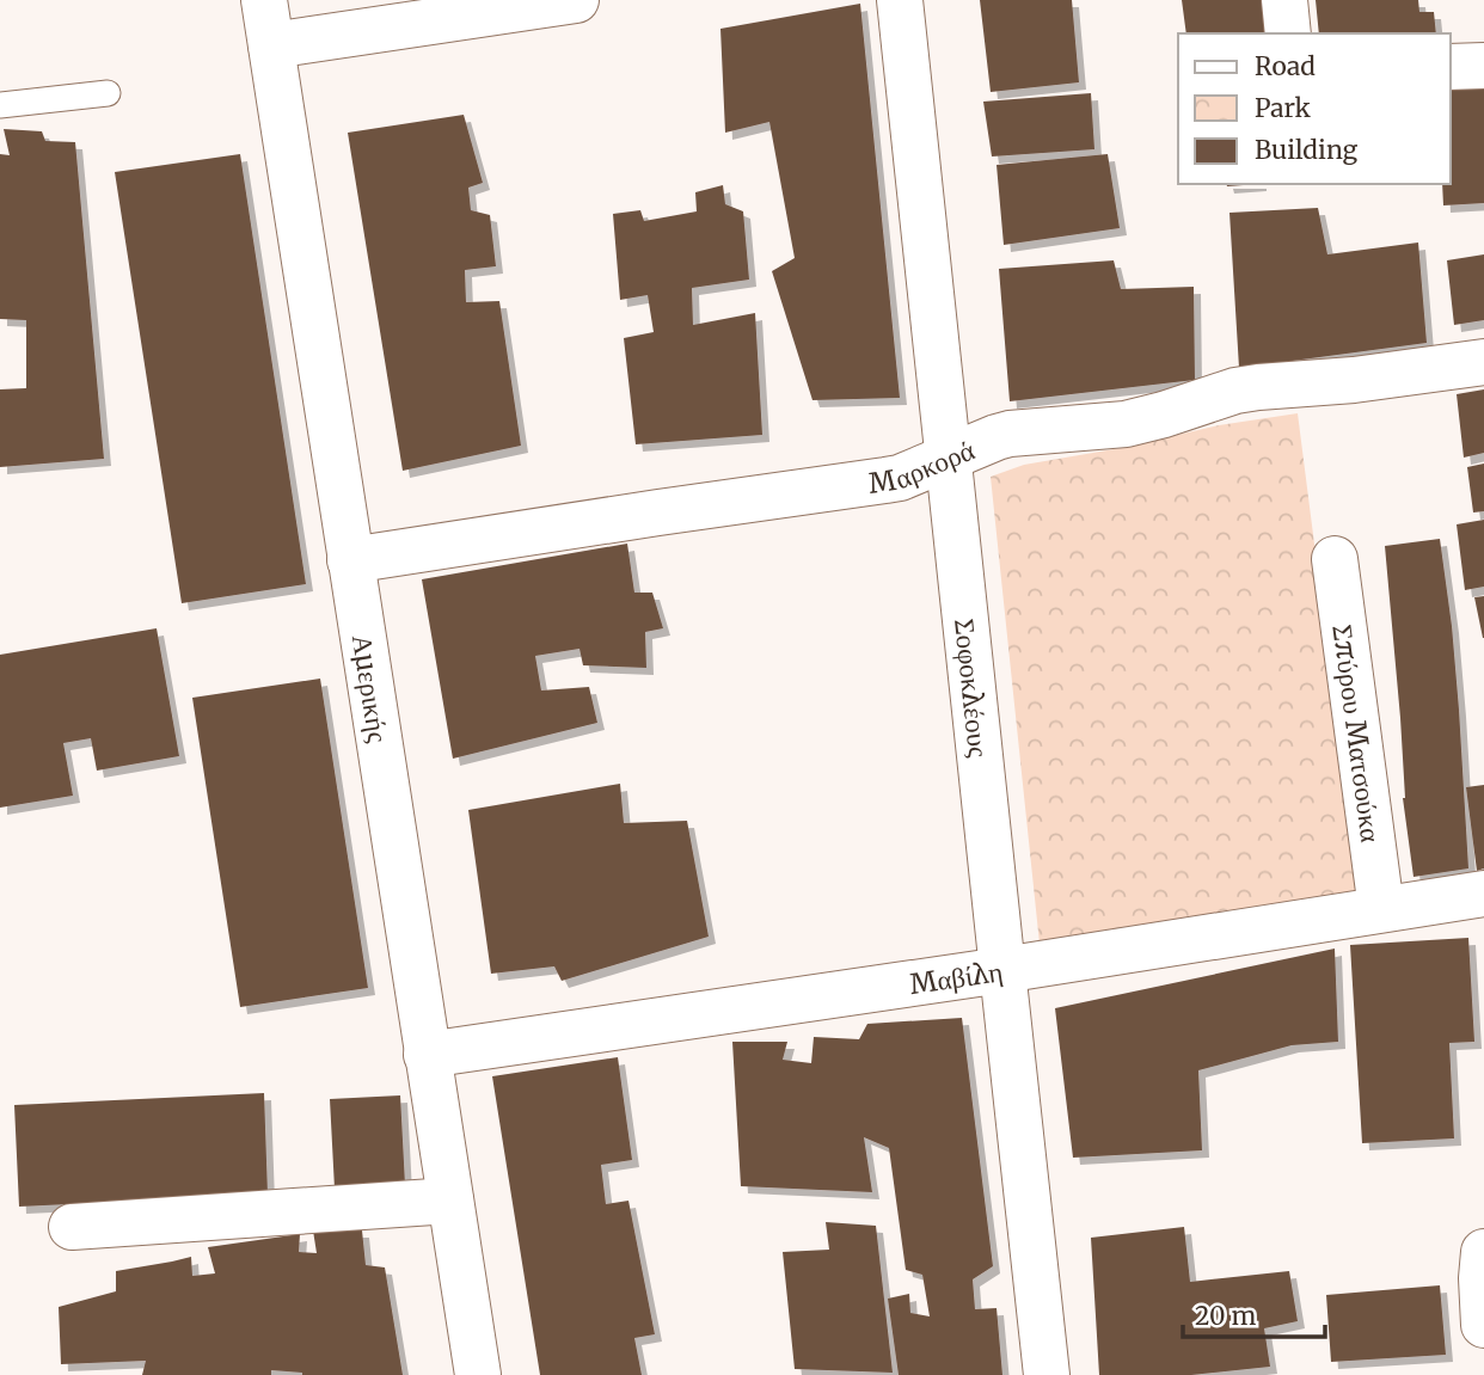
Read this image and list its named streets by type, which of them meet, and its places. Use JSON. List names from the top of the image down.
{
  "streets": {
    "street": [
      "Μαρκορά",
      "Αμερικής",
      "Σοφοκλέους",
      "Σπύρου Ματσούκα",
      "Μαβίλη"
    ]
  },
  "crossings": [
    ["Μαρκορά", "Αμερικής"],
    ["Μαρκορά", "Σοφοκλέους"],
    ["Αμερικής", "Μαβίλη"],
    ["Σοφοκλέους", "Μαβίλη"],
    ["Σπύρου Ματσούκα", "Μαβίλη"]
  ],
  "legend": ["Road", "Park", "Building"],
  "scale_bar": "20 m"
}
